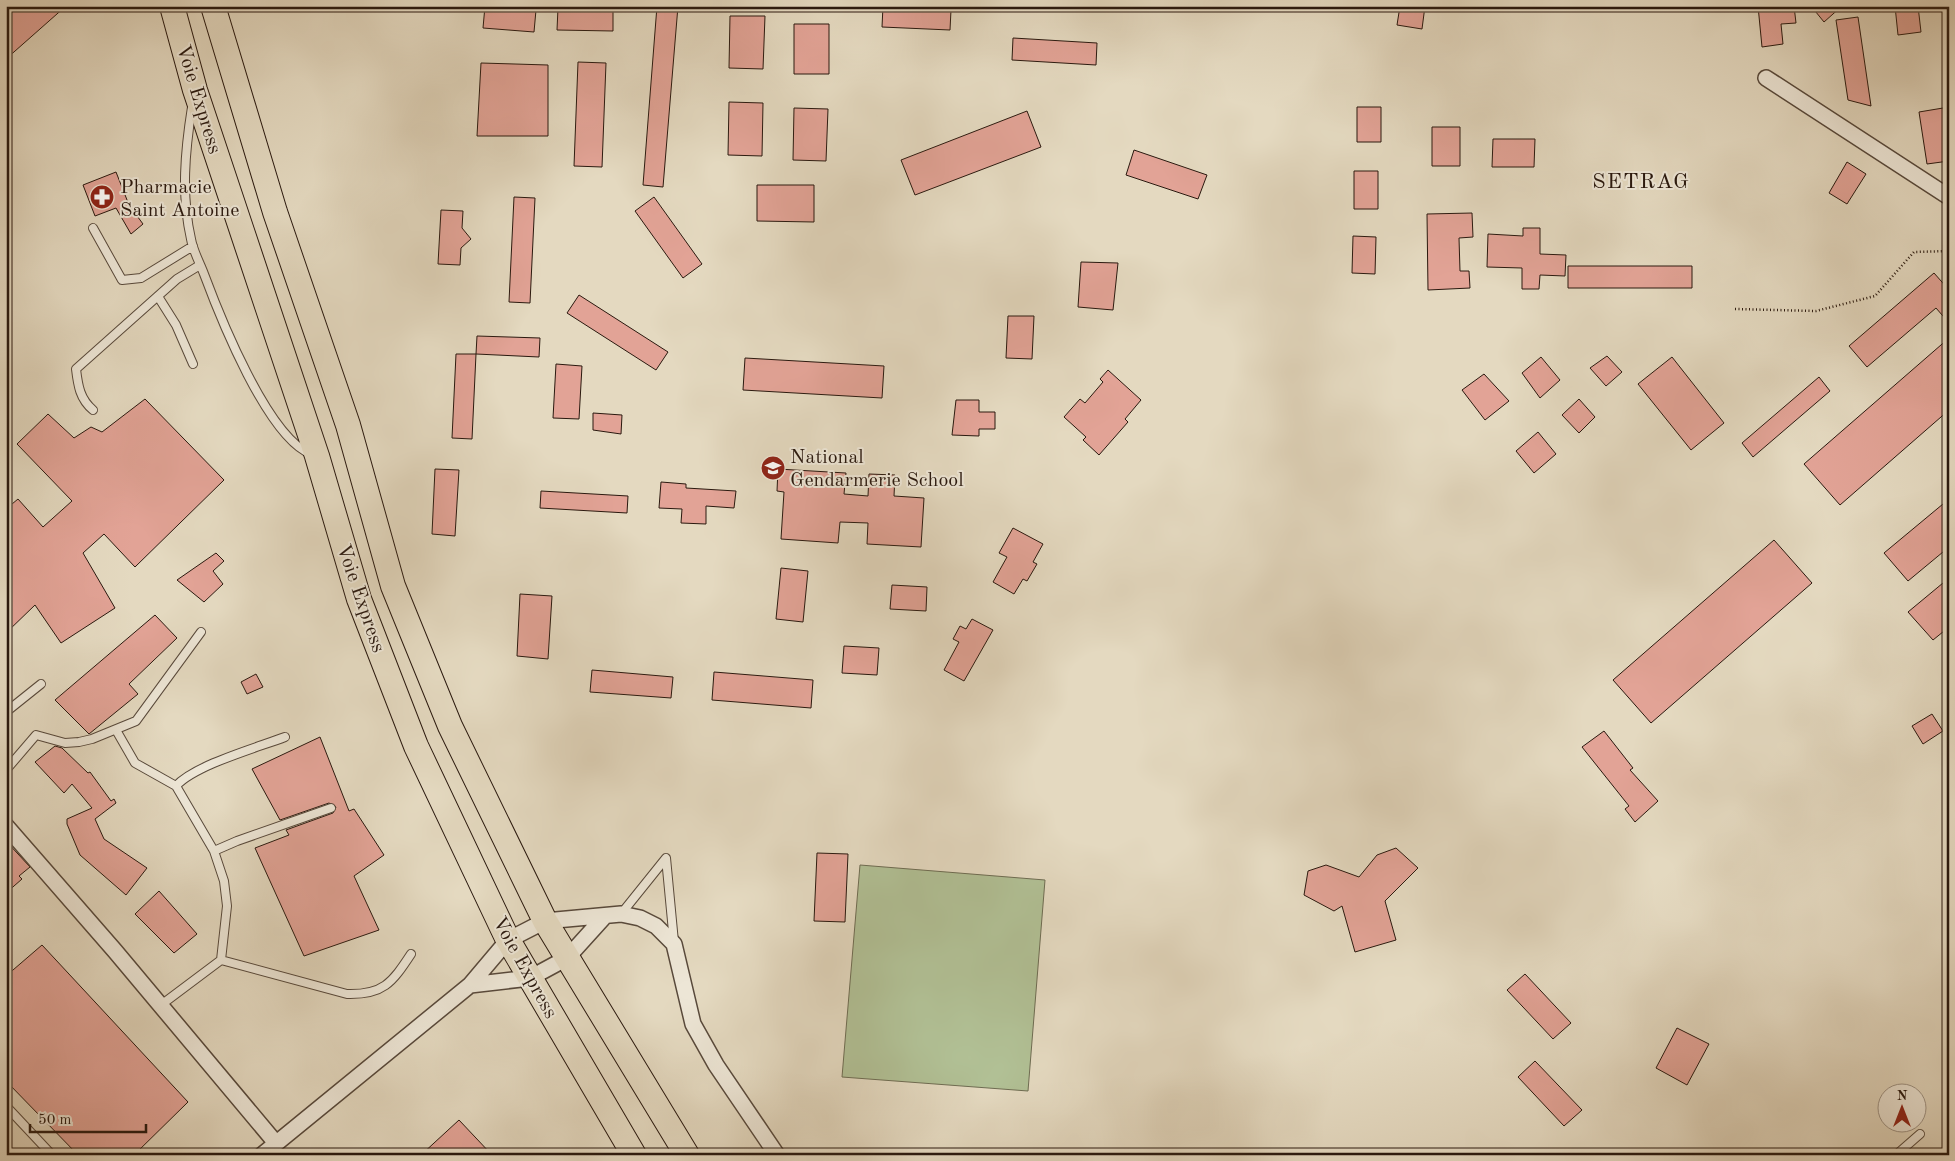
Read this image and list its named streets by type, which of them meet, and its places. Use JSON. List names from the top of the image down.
{
  "streets": {
    "highway": ["Voie Express"]
  },
  "districts": ["SETRAG"],
  "places": {
    "pharmacy": ["Pharmacie Saint Antoine"],
    "school or university": ["National Gendarmerie School"]
  },
  "scale_bar": "50 m",
  "north": "top"
}
